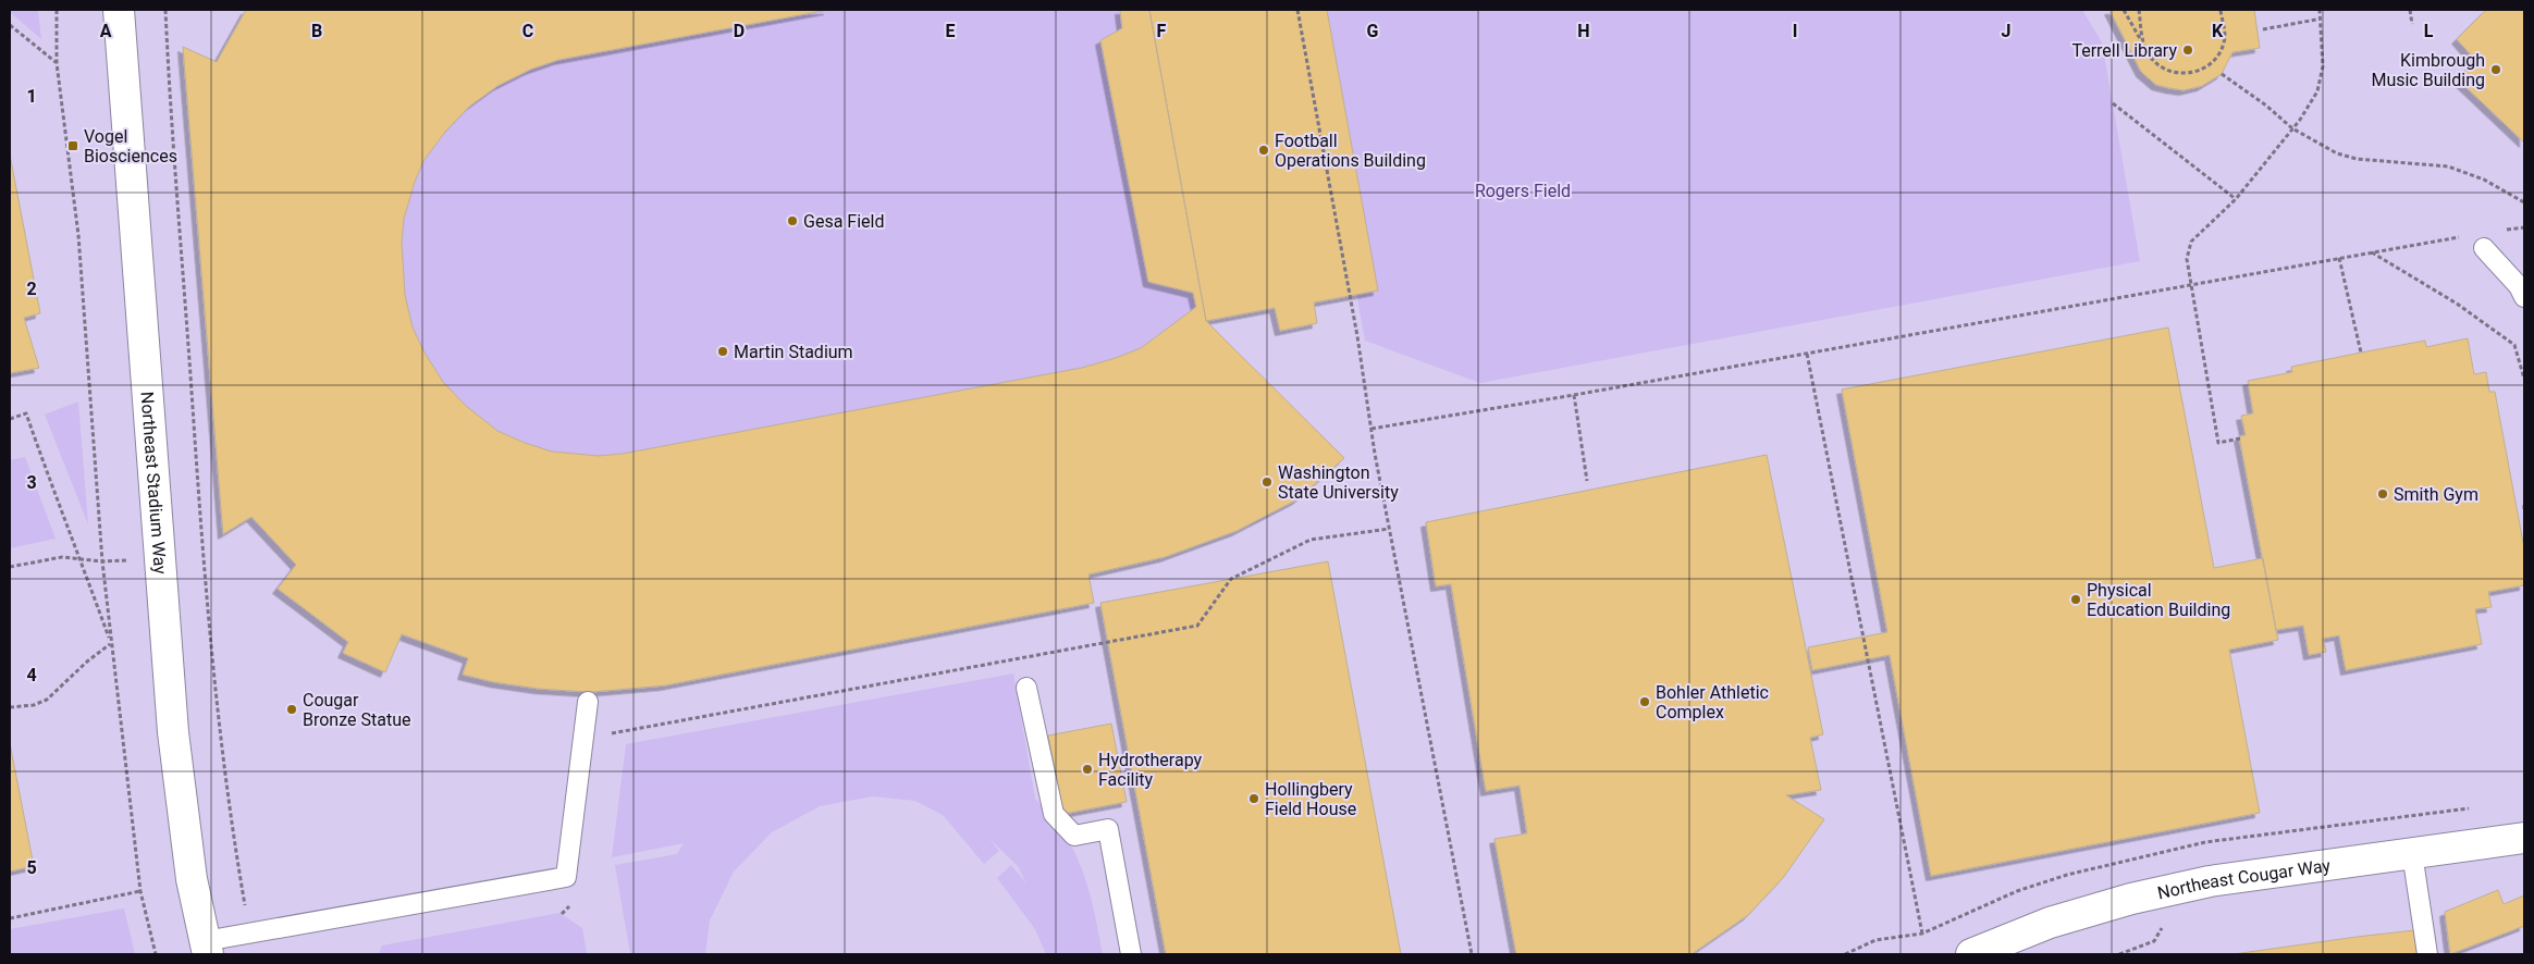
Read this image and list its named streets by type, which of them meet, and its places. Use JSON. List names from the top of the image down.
{
  "streets": {
    "main road": ["Northeast Stadium Way", "Northeast Cougar Way"]
  },
  "parks": ["Rogers Field"],
  "places": {
    "other": [
      "Terrell Library",
      "Kimbrough Music Building",
      "Football Operations Building",
      "Gesa Field",
      "Martin Stadium",
      "Washington State University",
      "Smith Gym",
      "Physical Education Building",
      "Bohler Athletic Complex",
      "Cougar Bronze Statue",
      "Hydrotherapy Facility",
      "Hollingbery Field House"
    ],
    "transit": ["Vogel Biosciences"]
  },
  "grid": {
    "columns": [
      "A",
      "B",
      "C",
      "D",
      "E",
      "F",
      "G",
      "H",
      "I",
      "J",
      "K",
      "L"
    ],
    "rows": [
      "1",
      "2",
      "3",
      "4",
      "5"
    ]
  }
}
